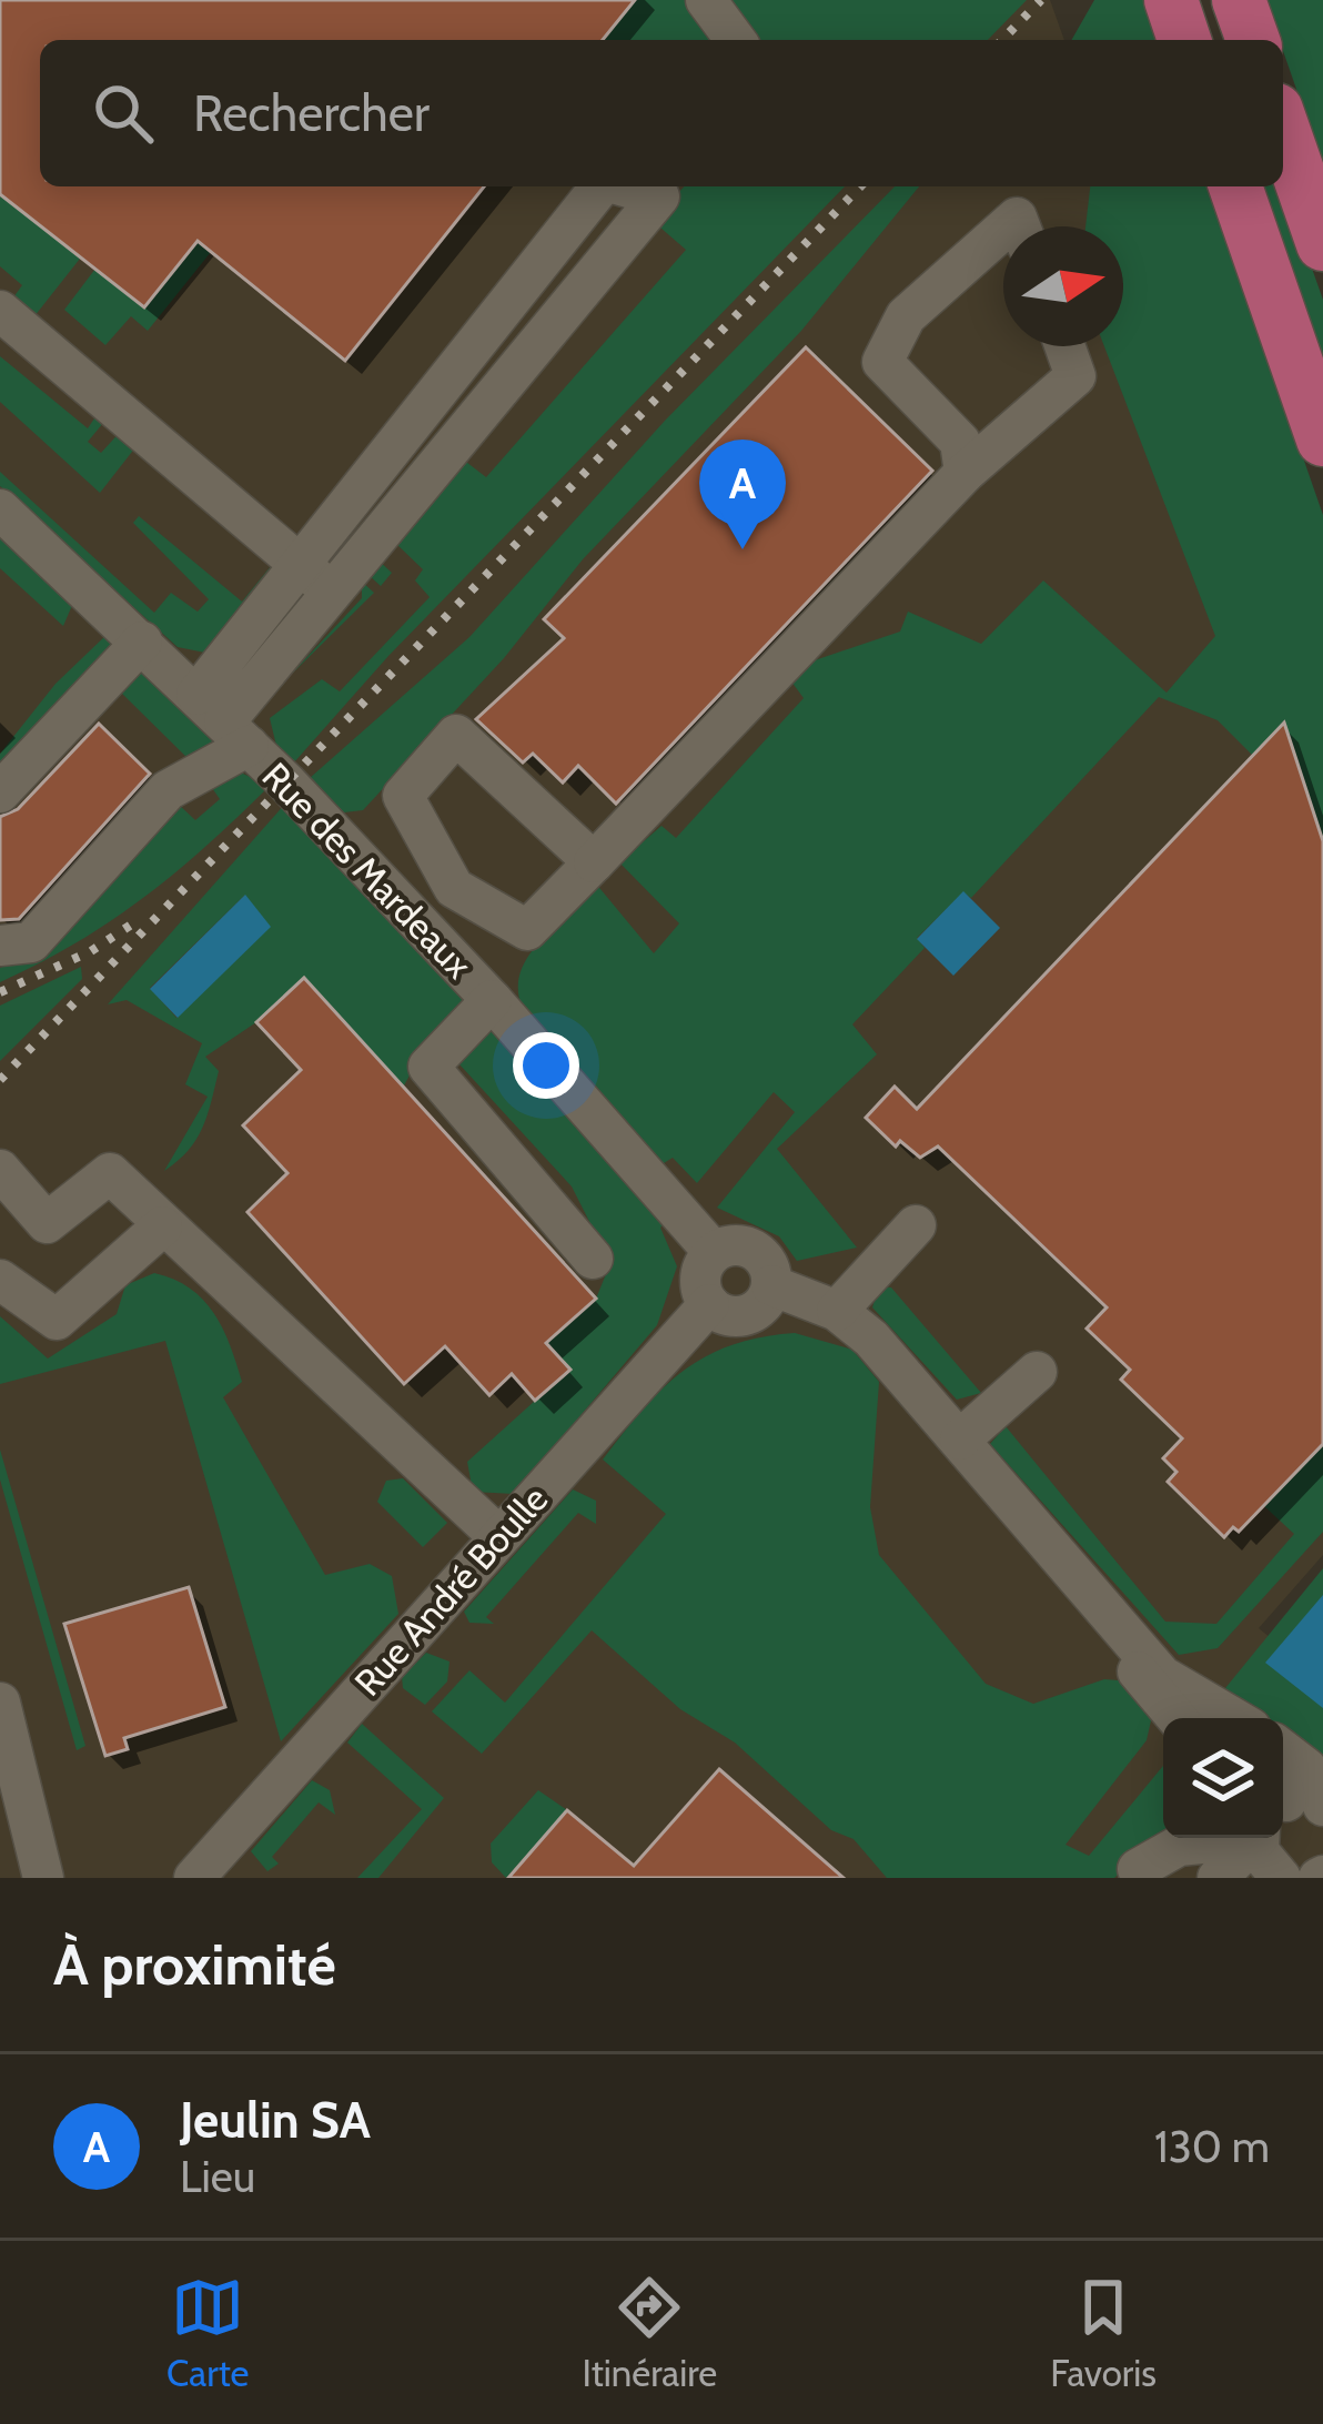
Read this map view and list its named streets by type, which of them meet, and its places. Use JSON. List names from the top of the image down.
{
  "streets": {
    "street": ["Rue des Mardeaux", "Rue André Boulle"]
  },
  "crossings": [
    ["Rue des Mardeaux", "Rue André Boulle"]
  ],
  "north": "right",
  "page": {
    "search": "Rechercher",
    "pins": "A",
    "heading": "À proximité",
    "list": [
      {
        "mark": "A",
        "name": "Jeulin SA",
        "note": "Lieu",
        "value": "130 m"
      }
    ],
    "nav": ["Carte", "Itinéraire", "Favoris"]
  }
}
